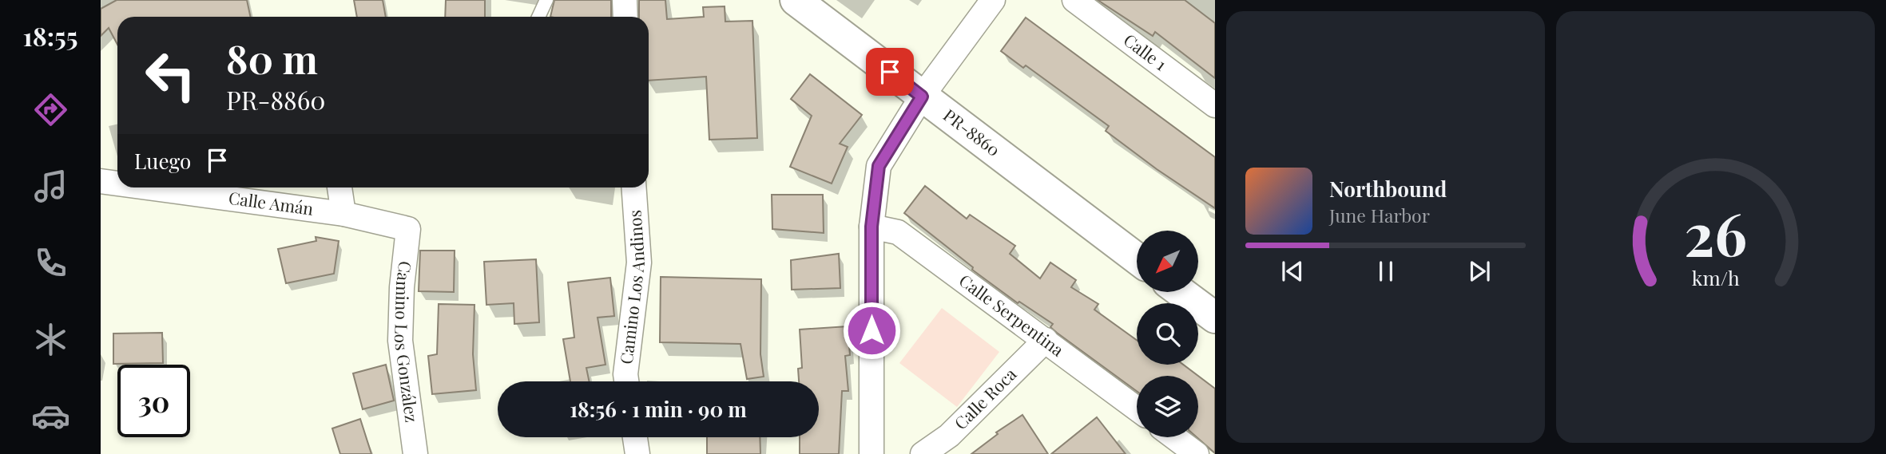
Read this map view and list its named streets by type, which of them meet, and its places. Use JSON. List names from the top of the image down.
{
  "streets": {
    "street": [
      "Calle 1",
      "PR-8860",
      "Calle Amán",
      "Camino Los Andinos",
      "Calle Serpentina",
      "Camino Los González",
      "Calle Roca"
    ]
  },
  "crossings": [
    ["Calle Amán", "Camino Los González"],
    ["Calle Serpentina", "Calle Roca"]
  ],
  "north": "bottom left",
  "page": {
    "tabs": "18:55",
    "turn": ["80 m", "PR-8860"],
    "then": "Luego",
    "song": ["Northbound", "June Harbor"],
    "limit": "30",
    "trip": "18:56 · 1 min · 90 m",
    "gauge": ["26", "km/h"]
  }
}
